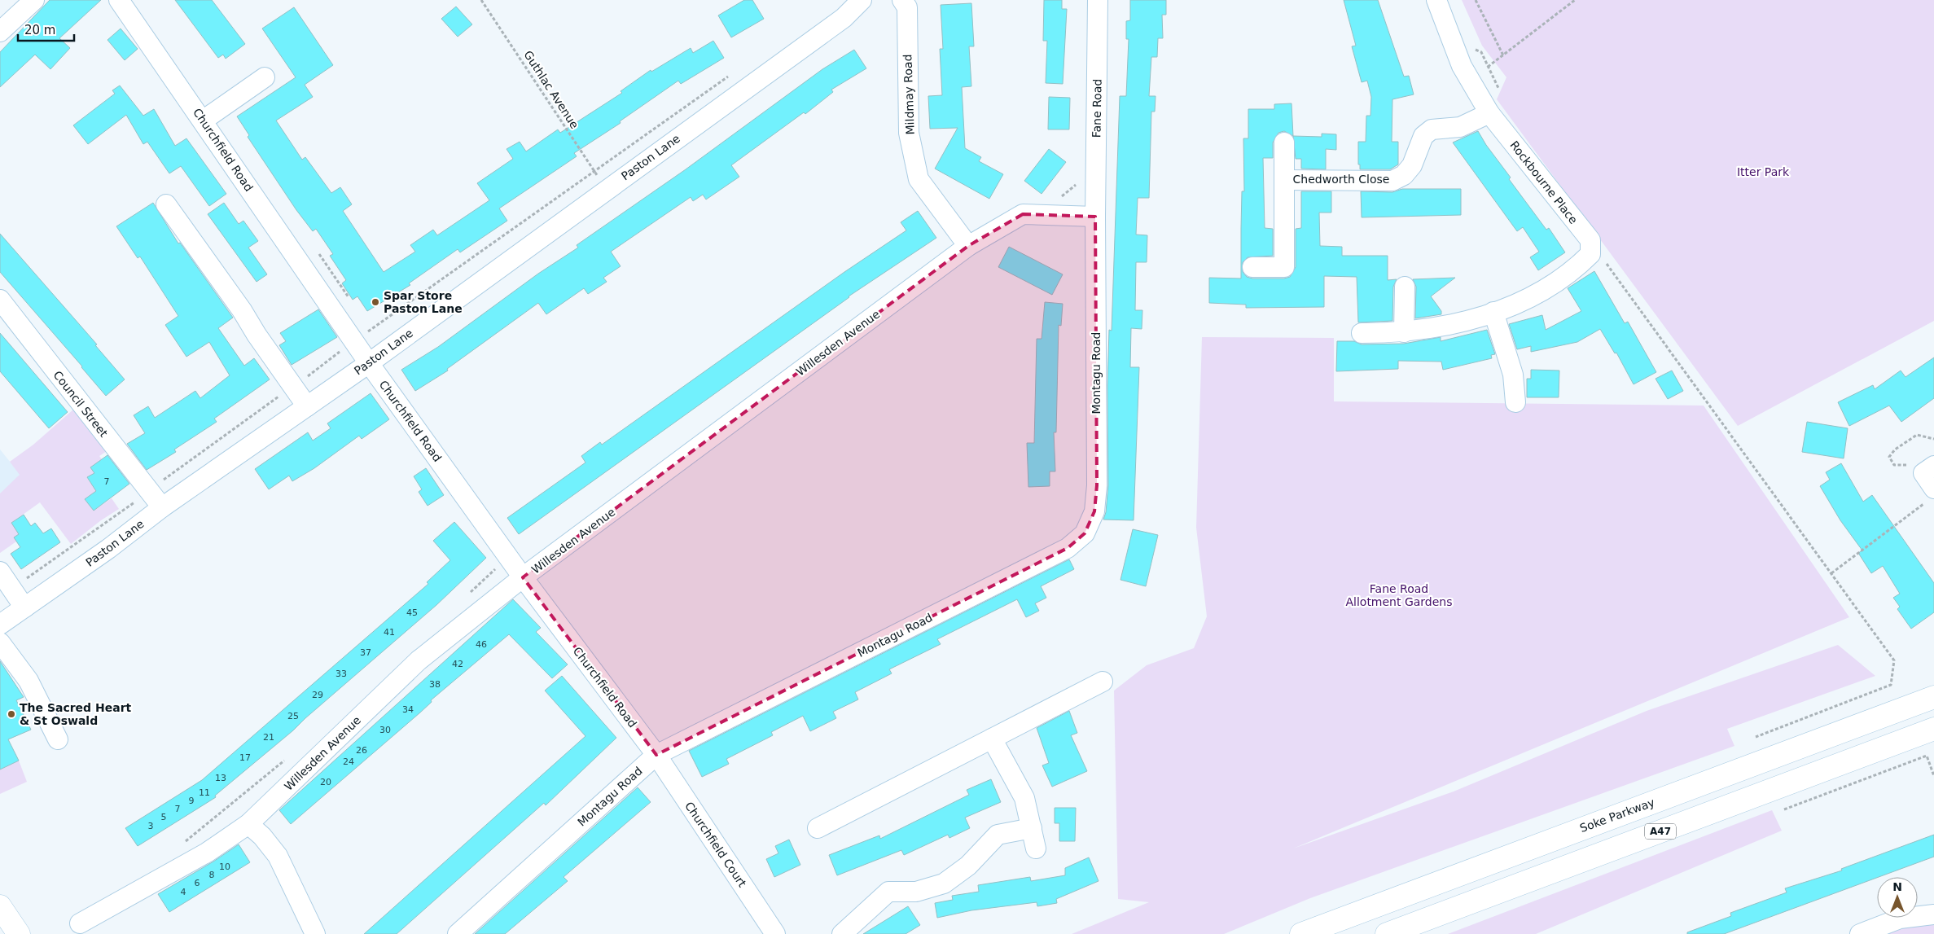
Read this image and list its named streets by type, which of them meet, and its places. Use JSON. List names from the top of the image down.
{
  "streets": {
    "highway": ["Soke Parkway", "A47"],
    "street": [
      "Mildmay Road",
      "Fane Road",
      "Churchfield Road",
      "Paston Lane",
      "Chedworth Close",
      "Rockbourne Place",
      "Willesden Avenue",
      "Montagu Road",
      "Council Street",
      "Churchfield Court"
    ],
    "path": ["Guthlac Avenue"]
  },
  "crossings": [
    ["Guthlac Avenue", "Paston Lane"],
    ["Mildmay Road", "Willesden Avenue"],
    ["Fane Road", "Willesden Avenue"],
    ["Fane Road", "Montagu Road"],
    ["Churchfield Road", "Paston Lane"],
    ["Churchfield Road", "Willesden Avenue"],
    ["Churchfield Road", "Montagu Road"],
    ["Churchfield Road", "Churchfield Court"],
    ["Paston Lane", "Council Street"],
    ["Chedworth Close", "Rockbourne Place"],
    ["Willesden Avenue", "Montagu Road"],
    ["Montagu Road", "Churchfield Court"]
  ],
  "parks": ["Itter Park", "Fane Road Allotment Gardens"],
  "places": ["Spar Store Paston Lane", "The Sacred Heart & St Oswald"],
  "house_numbers": [
    "7",
    "45",
    "41",
    "46",
    "37",
    "42",
    "33",
    "38",
    "29",
    "34",
    "25",
    "30",
    "21",
    "26",
    "17",
    "24",
    "13",
    "20",
    "11",
    "9",
    "7",
    "5",
    "3",
    "10",
    "8",
    "6",
    "4"
  ],
  "scale_bar": "20 m",
  "north": "top"
}
